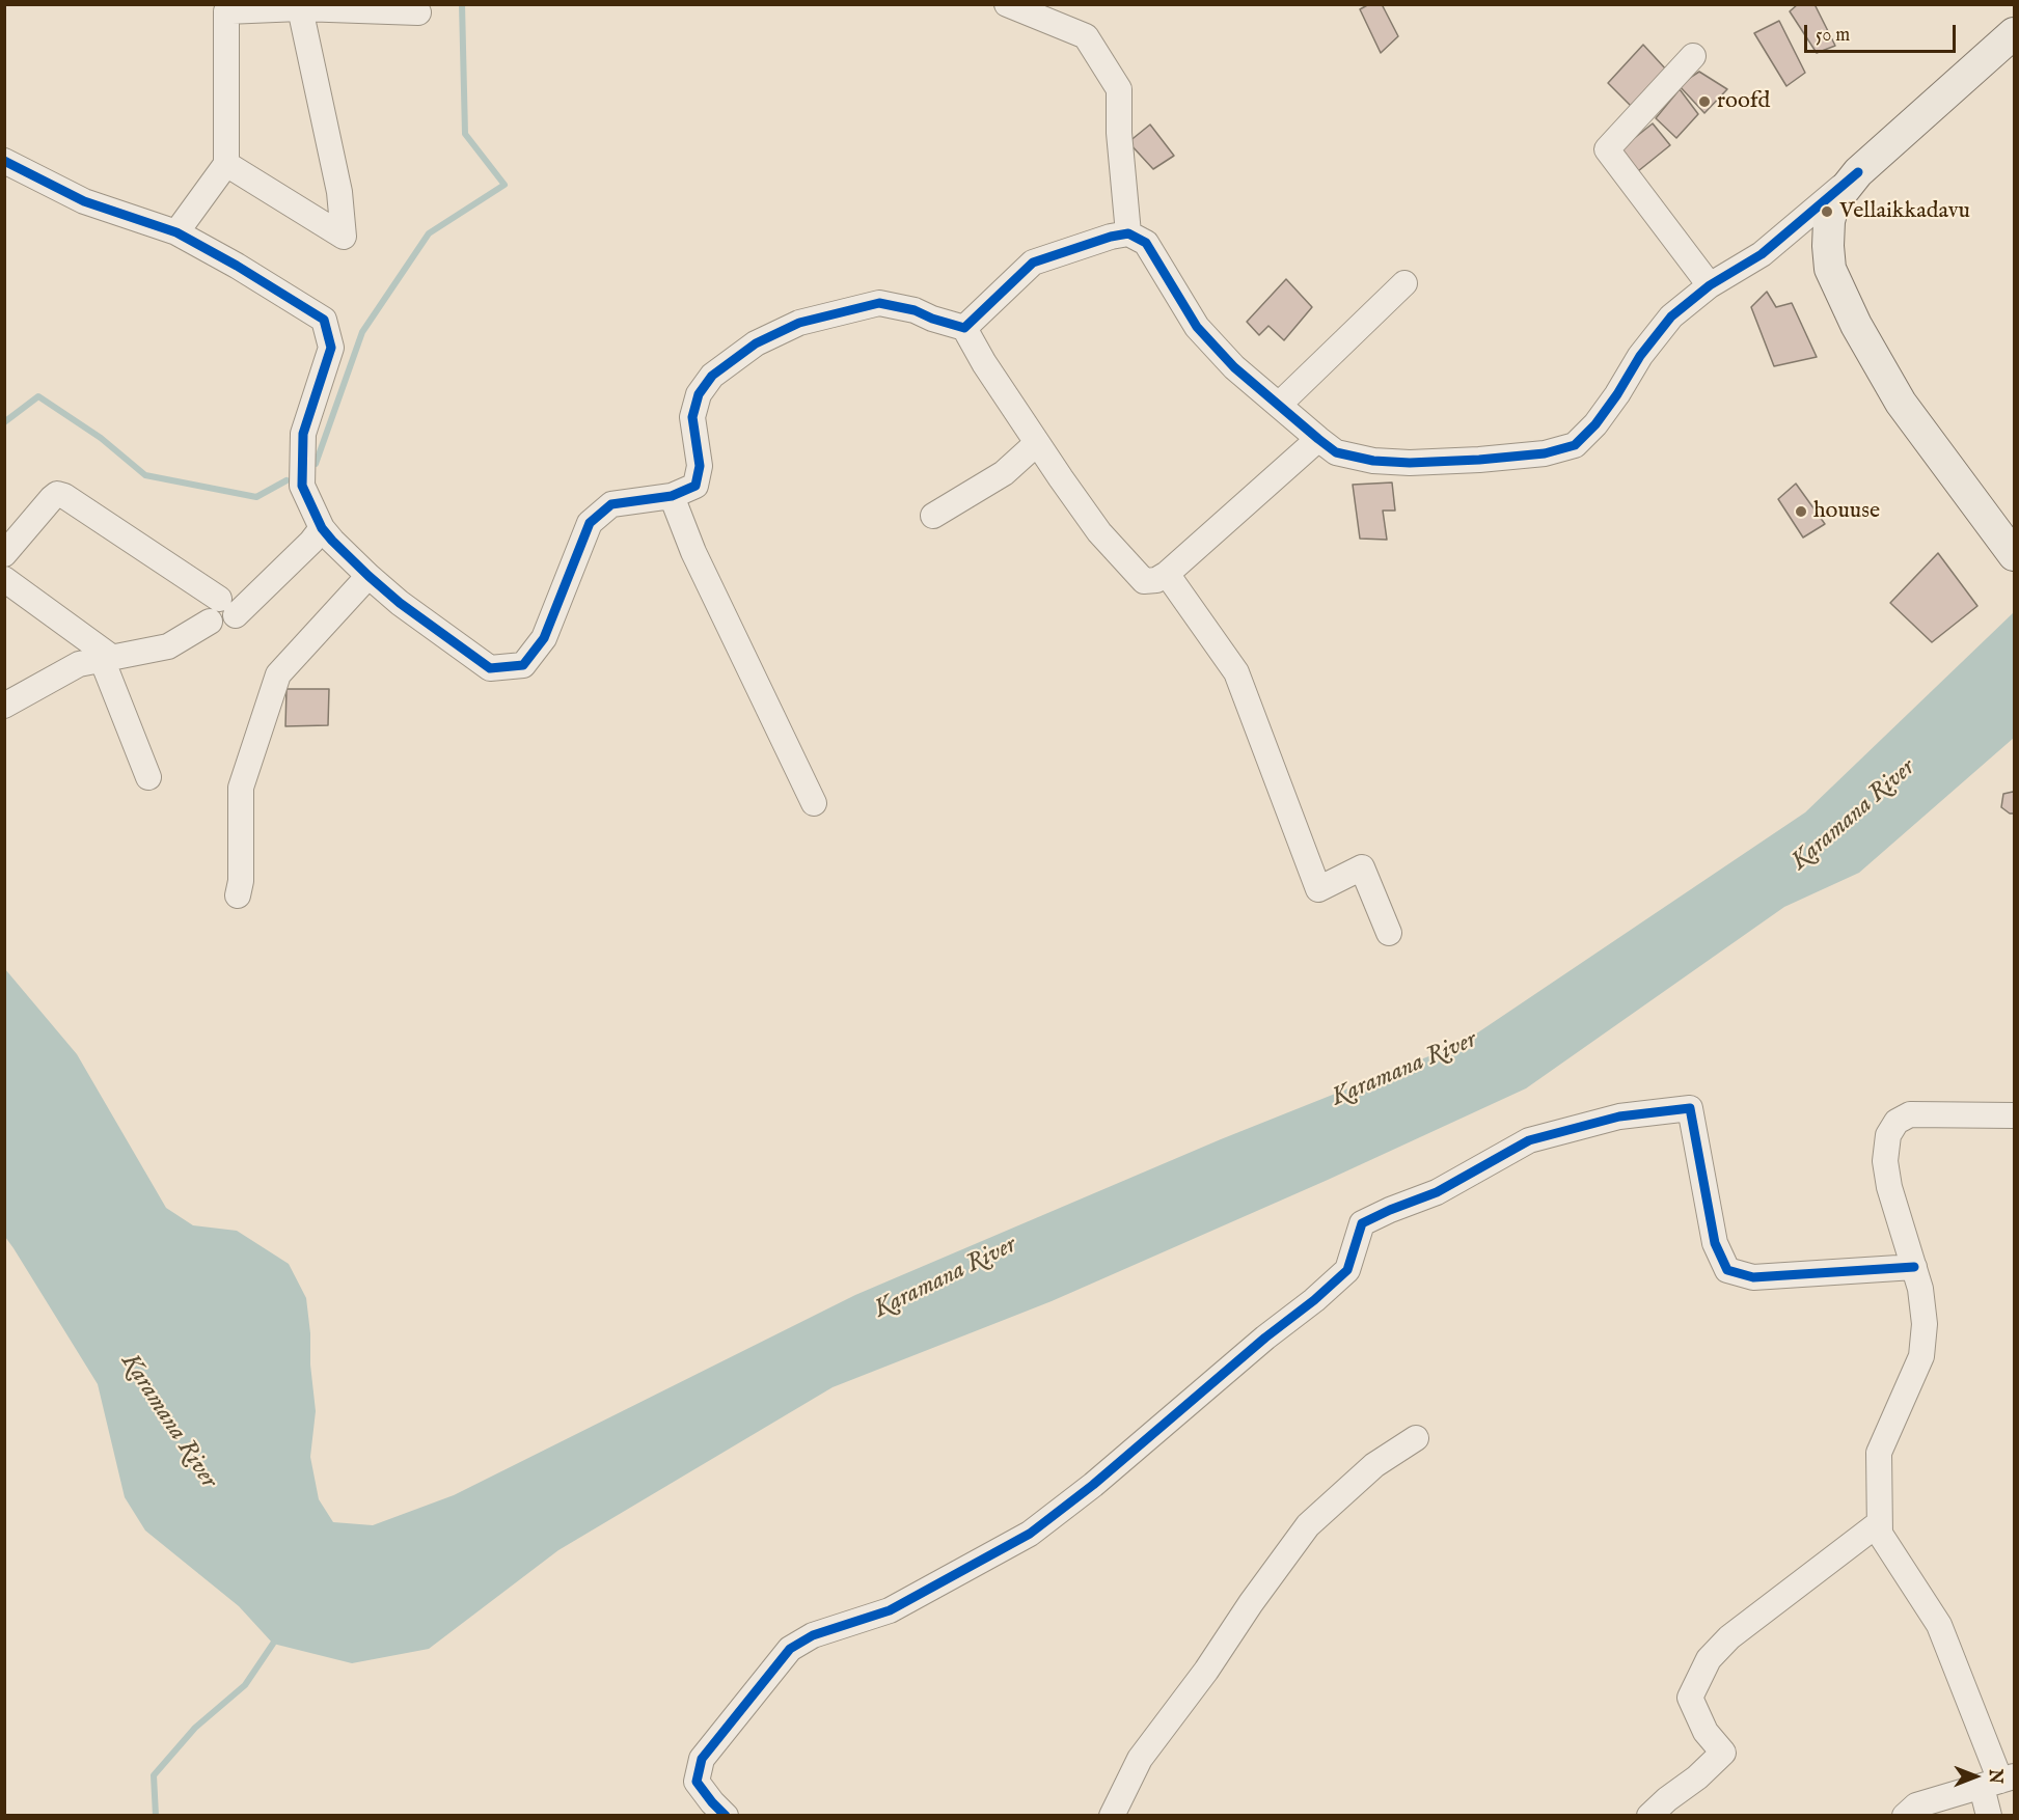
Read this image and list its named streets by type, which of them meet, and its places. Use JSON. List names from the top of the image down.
{
  "water": ["Karamana River"],
  "places": ["roofd", "Vellaikkadavu", "houuse"],
  "scale_bar": "50 m",
  "north": "right"
}
